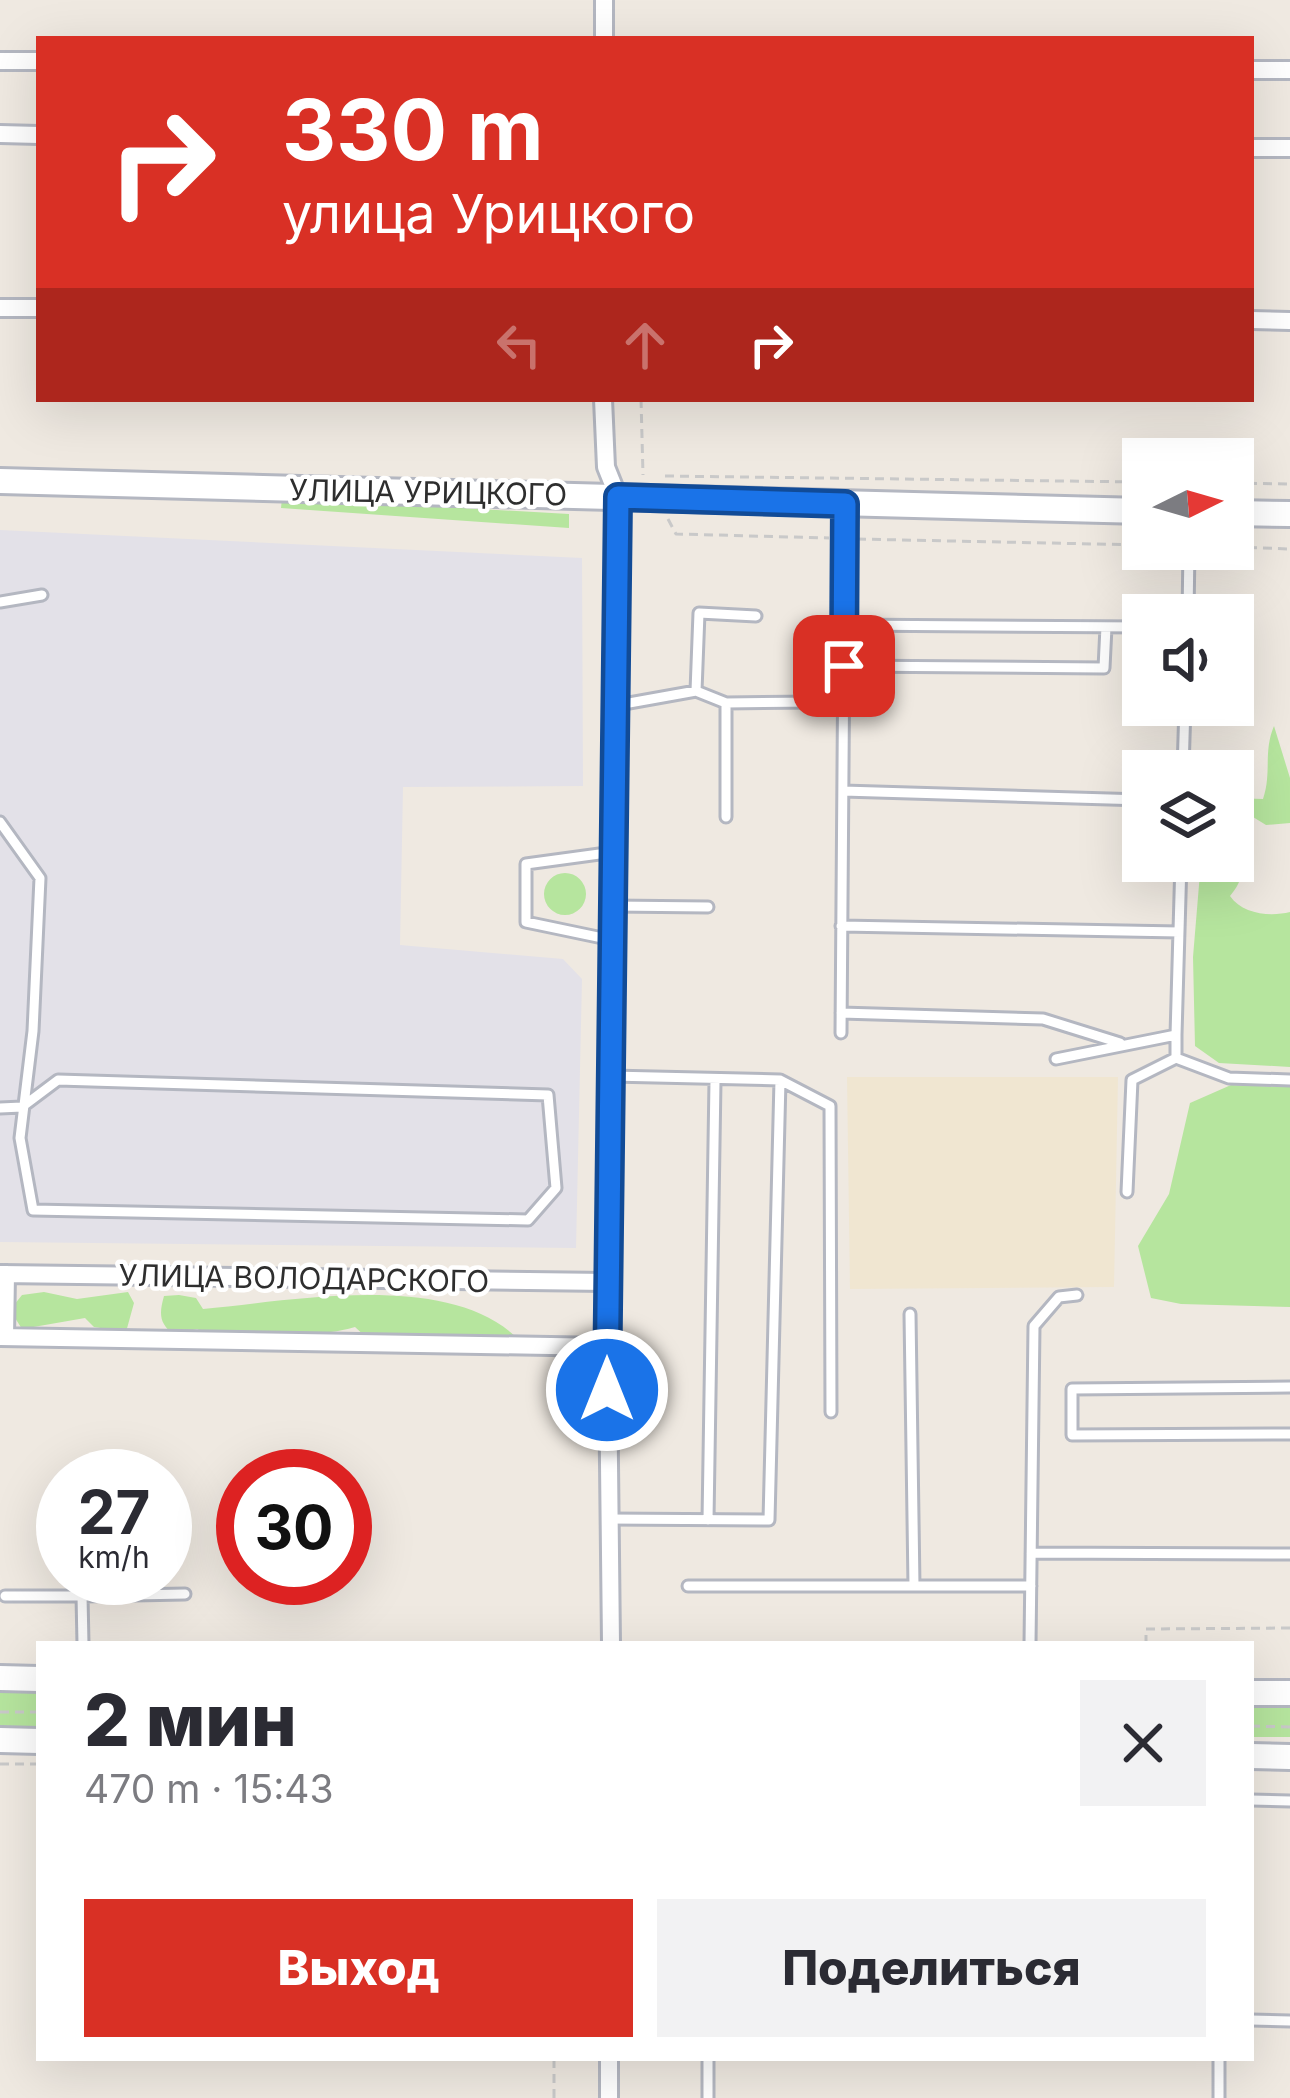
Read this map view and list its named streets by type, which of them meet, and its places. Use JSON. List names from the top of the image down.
{
  "streets": {
    "street": ["УЛИЦА УРИЦКОГО", "УЛИЦА ВОЛОДАРСКОГО"]
  },
  "north": "right",
  "page": {
    "turn": ["330 m", "улица Урицкого"],
    "speed": "27 km/h",
    "limit": "30",
    "heading": ["2 мин", "470 m · 15:43"],
    "buttons": ["Выход", "Поделиться"]
  }
}
